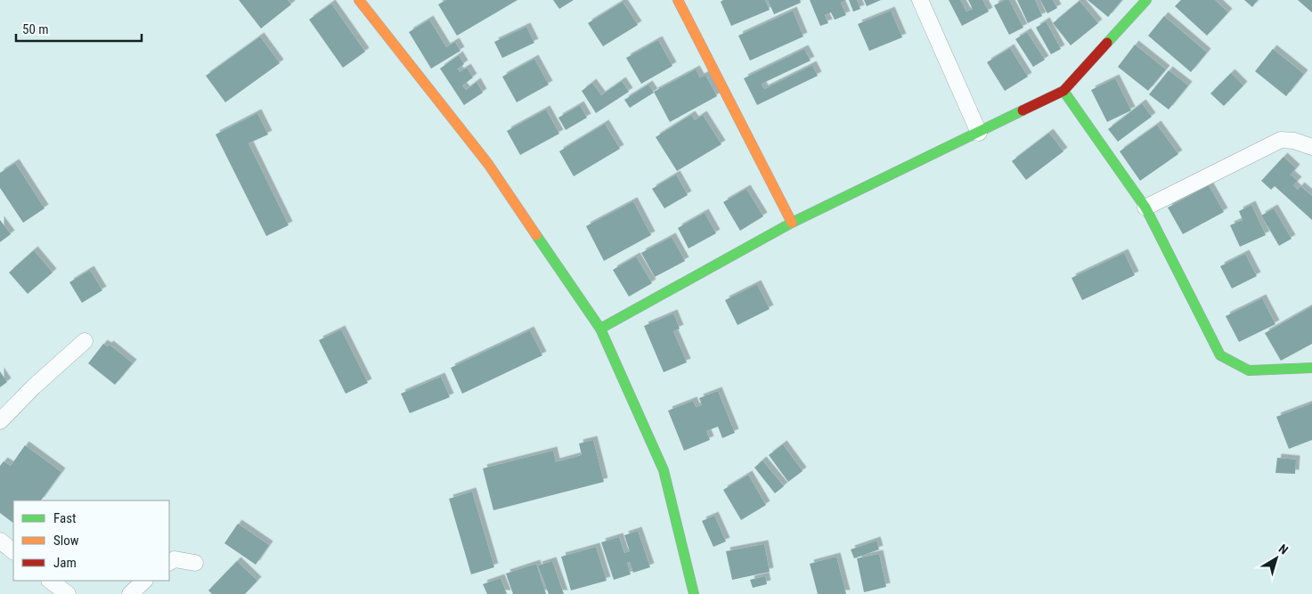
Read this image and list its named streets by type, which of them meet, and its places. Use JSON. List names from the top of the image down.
{
  "legend": ["Fast", "Slow", "Jam"],
  "scale_bar": "50 m",
  "north": "top right"
}
